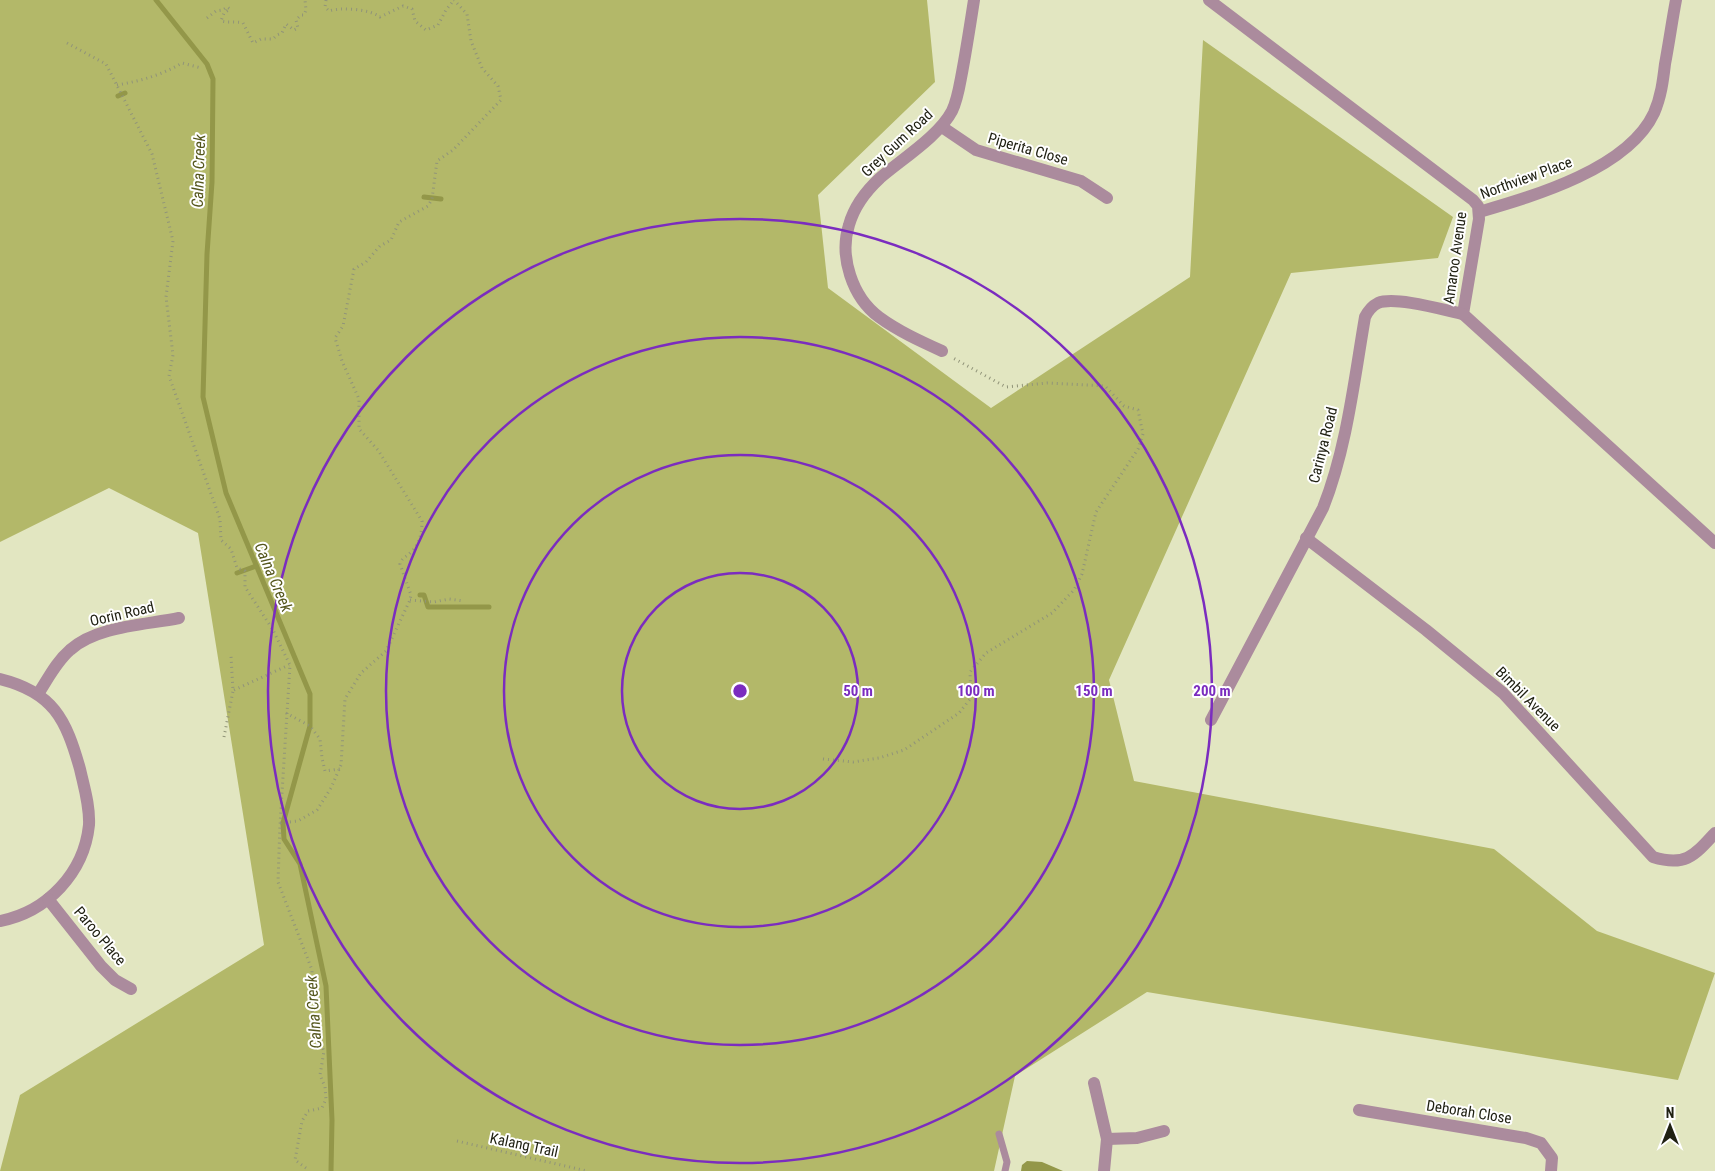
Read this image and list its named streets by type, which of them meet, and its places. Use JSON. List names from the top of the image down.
{
  "streets": {
    "street": [
      "Grey Gum Road",
      "Piperita Close",
      "Northview Place",
      "Amaroo Avenue",
      "Carinya Road",
      "Oorin Road",
      "Bimbil Avenue",
      "Paroo Place",
      "Deborah Close"
    ],
    "path": ["Kalang Trail"]
  },
  "crossings": [
    ["Grey Gum Road", "Piperita Close"],
    ["Northview Place", "Amaroo Avenue"],
    ["Amaroo Avenue", "Carinya Road"],
    ["Carinya Road", "Bimbil Avenue"]
  ],
  "water": ["Calna Creek"],
  "north": "top",
  "rings": [
    "50 m",
    "100 m",
    "150 m",
    "200 m"
  ]
}
